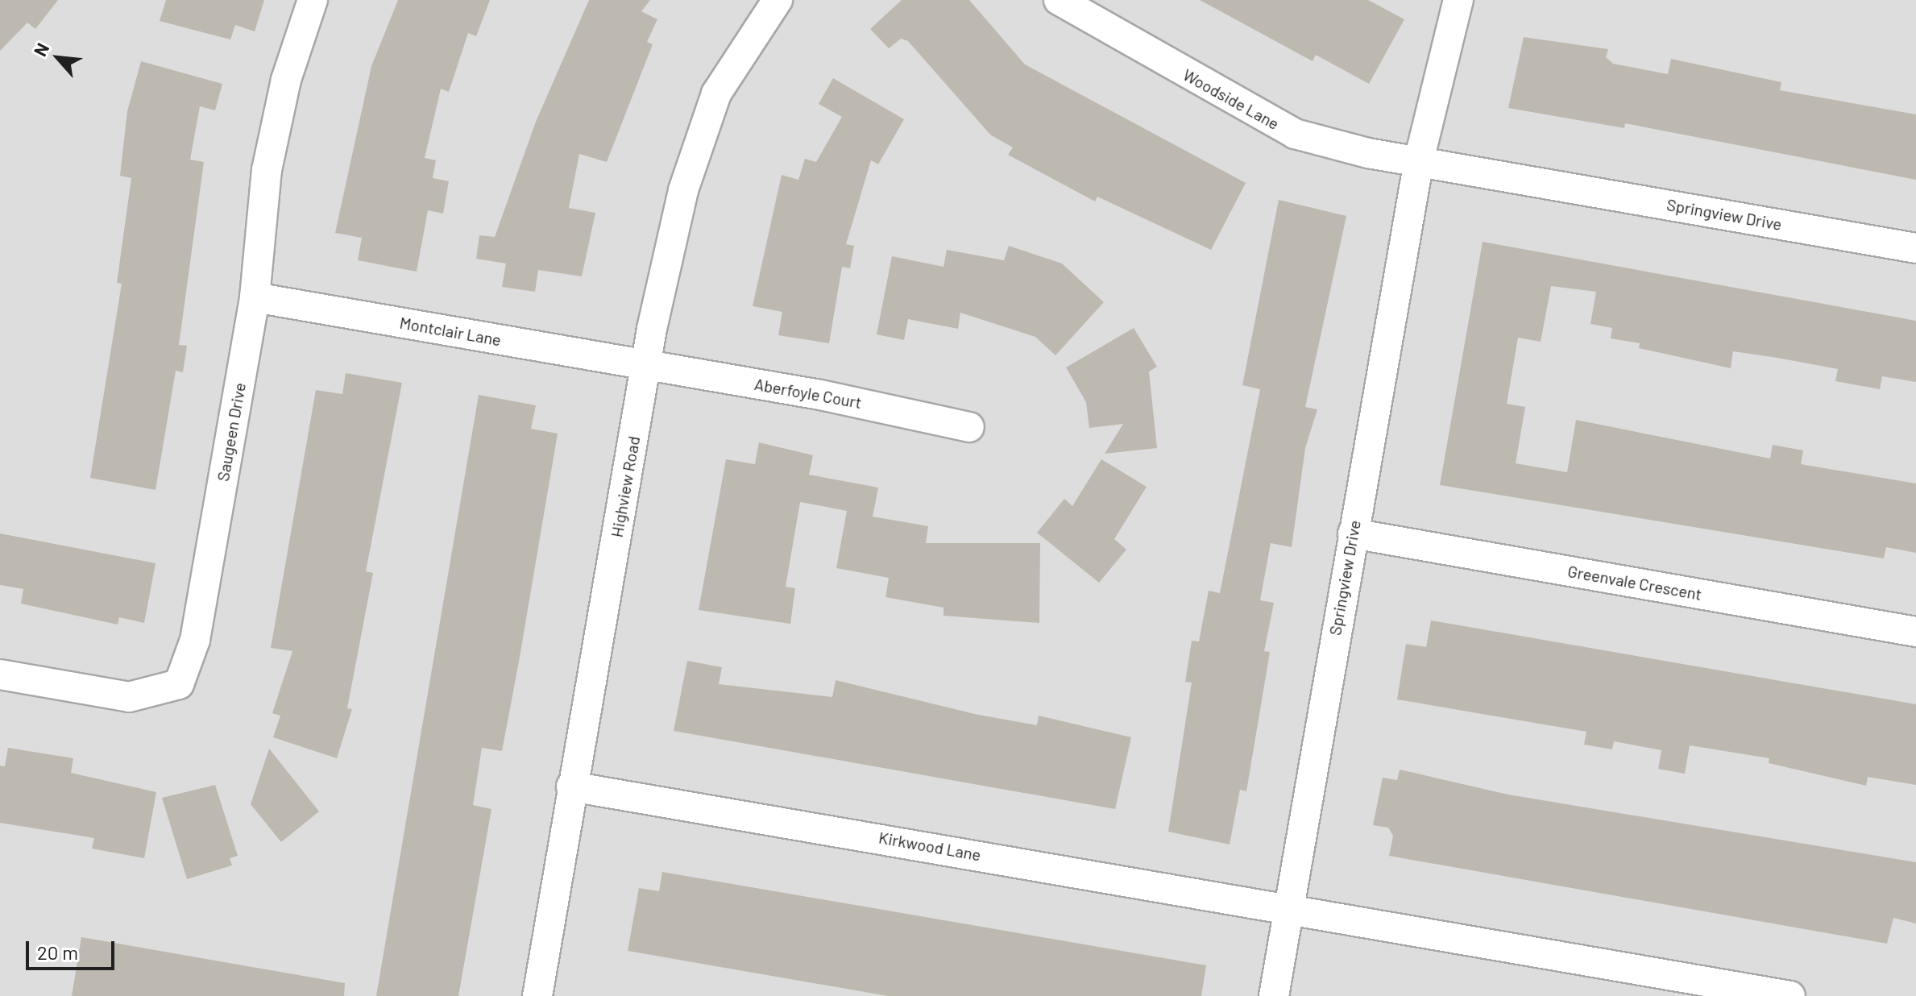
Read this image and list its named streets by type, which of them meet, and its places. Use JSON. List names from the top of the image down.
{
  "streets": {
    "street": [
      "Woodside Lane",
      "Springview Drive",
      "Montclair Lane",
      "Aberfoyle Court",
      "Saugeen Drive",
      "Highview Road",
      "Greenvale Crescent",
      "Kirkwood Lane"
    ]
  },
  "crossings": [
    ["Woodside Lane", "Springview Drive"],
    ["Springview Drive", "Greenvale Crescent"],
    ["Springview Drive", "Kirkwood Lane"],
    ["Montclair Lane", "Aberfoyle Court"],
    ["Montclair Lane", "Saugeen Drive"],
    ["Montclair Lane", "Highview Road"],
    ["Aberfoyle Court", "Highview Road"],
    ["Highview Road", "Kirkwood Lane"]
  ],
  "scale_bar": "20 m",
  "north": "top left"
}
